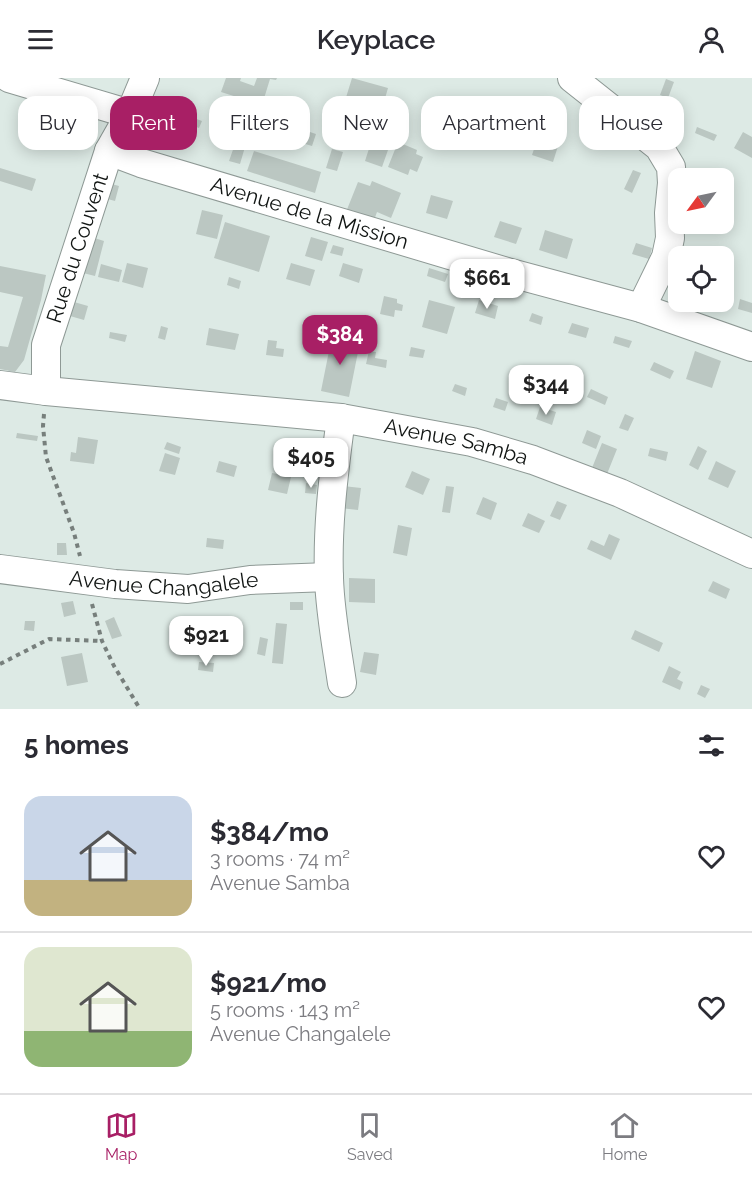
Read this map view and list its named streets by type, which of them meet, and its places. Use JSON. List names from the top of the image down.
{
  "streets": {
    "street": [
      "Avenue de la Mission",
      "Rue du Couvent",
      "Avenue Samba",
      "Avenue Changalele"
    ]
  },
  "crossings": [
    ["Avenue de la Mission", "Rue du Couvent"],
    ["Rue du Couvent", "Avenue Samba"]
  ],
  "north": "bottom left",
  "page": {
    "header": "Keyplace",
    "chip": [
      "Buy",
      "Rent",
      "Filters",
      "New",
      "Apartment",
      "House"
    ],
    "price": [
      "$661",
      "$384",
      "$344",
      "$405",
      "$921"
    ],
    "heading": "5 homes",
    "list": [
      {
        "name": "$384/mo",
        "note": "3 rooms · 74 m² · Avenue Samba"
      },
      {
        "name": "$921/mo",
        "note": "5 rooms · 143 m² · Avenue Changalele"
      }
    ],
    "tabs": ["Map", "Saved", "Home"]
  }
}
